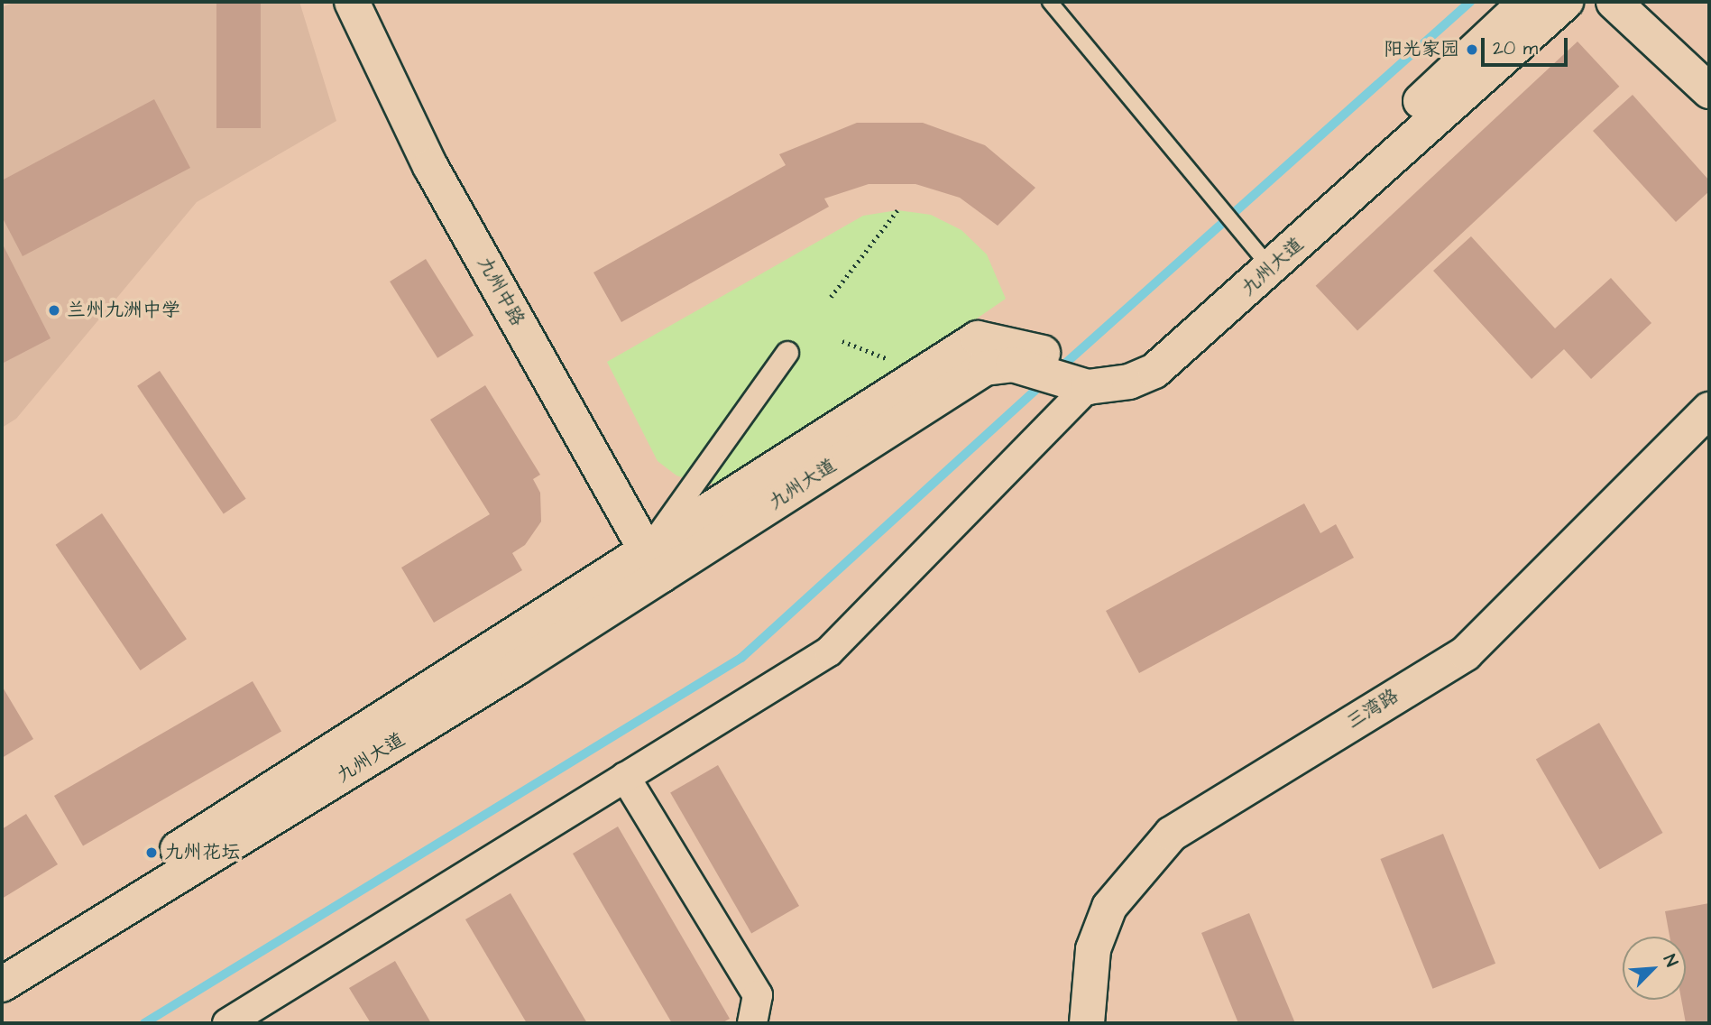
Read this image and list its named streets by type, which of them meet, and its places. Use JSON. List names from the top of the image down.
{
  "streets": {
    "main road": ["九州大道", "九州中路", "三湾路"]
  },
  "crossings": [
    ["九州大道", "九州中路"]
  ],
  "places": ["阳光家园", "兰州九洲中学", "九州花坛"],
  "scale_bar": "20 m",
  "north": "top right"
}
